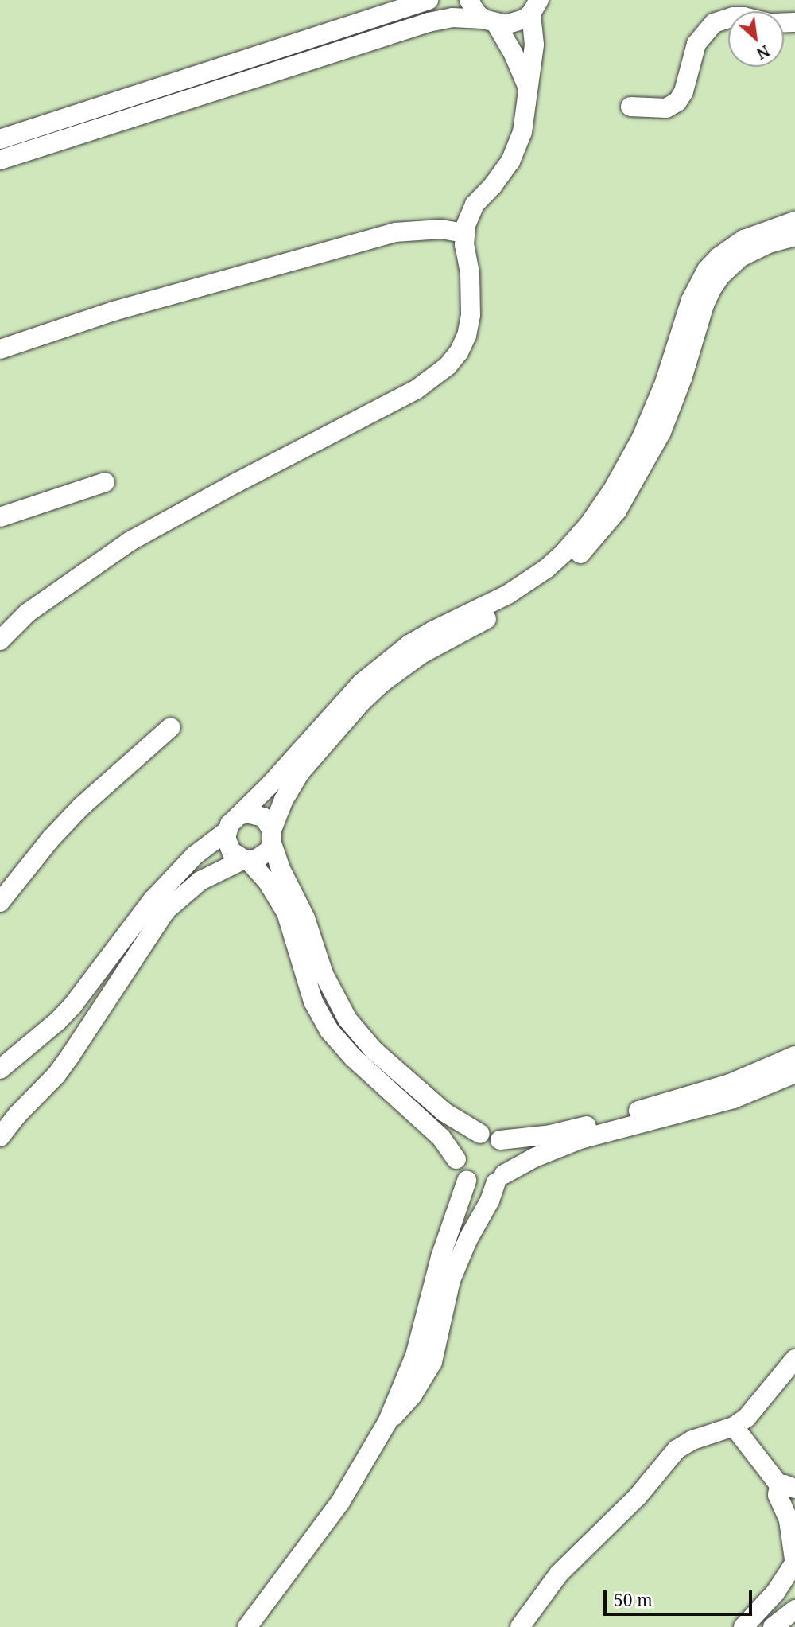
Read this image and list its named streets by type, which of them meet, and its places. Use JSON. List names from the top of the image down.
{
  "scale_bar": "50 m",
  "north": "bottom right"
}
